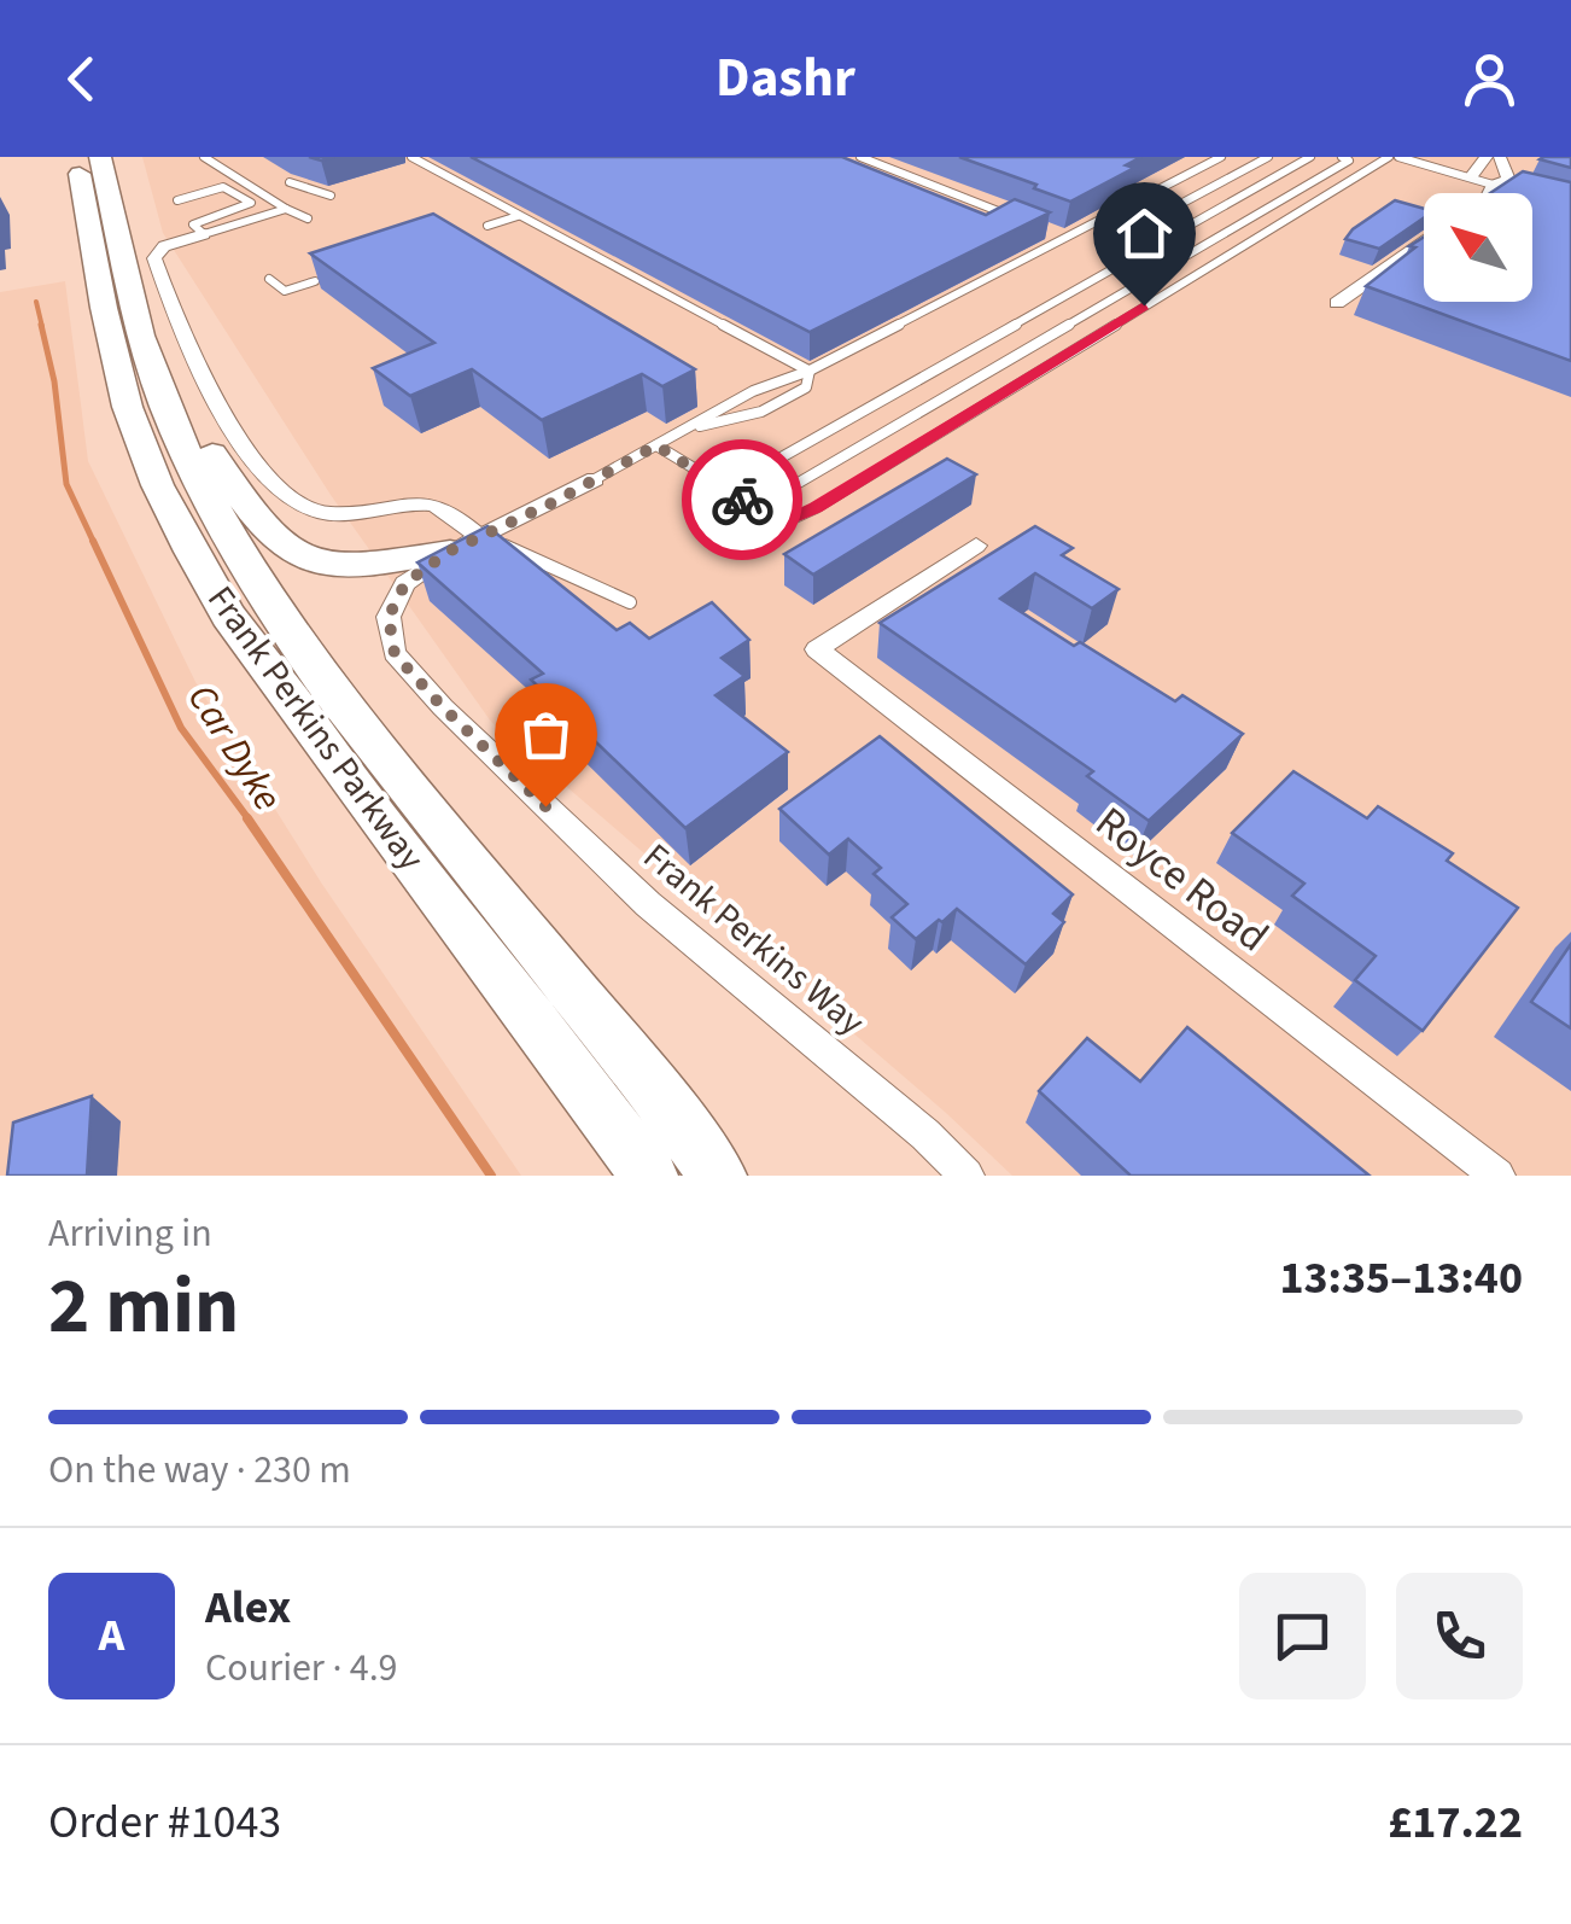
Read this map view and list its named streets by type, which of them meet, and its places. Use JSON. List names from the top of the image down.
{
  "streets": {
    "highway": ["Frank Perkins Parkway"],
    "street": ["Royce Road", "Frank Perkins Way"]
  },
  "water": ["Car Dyke"],
  "north": "top left",
  "page": {
    "header": "Dashr",
    "heading": ["2 min", "Arriving in", "13:35–13:40"],
    "panel": [
      "Alex",
      "Courier · 4.9",
      "Order #1043",
      "£17.22"
    ],
    "bar": "On the way · 230 m",
    "round": "A"
  }
}
